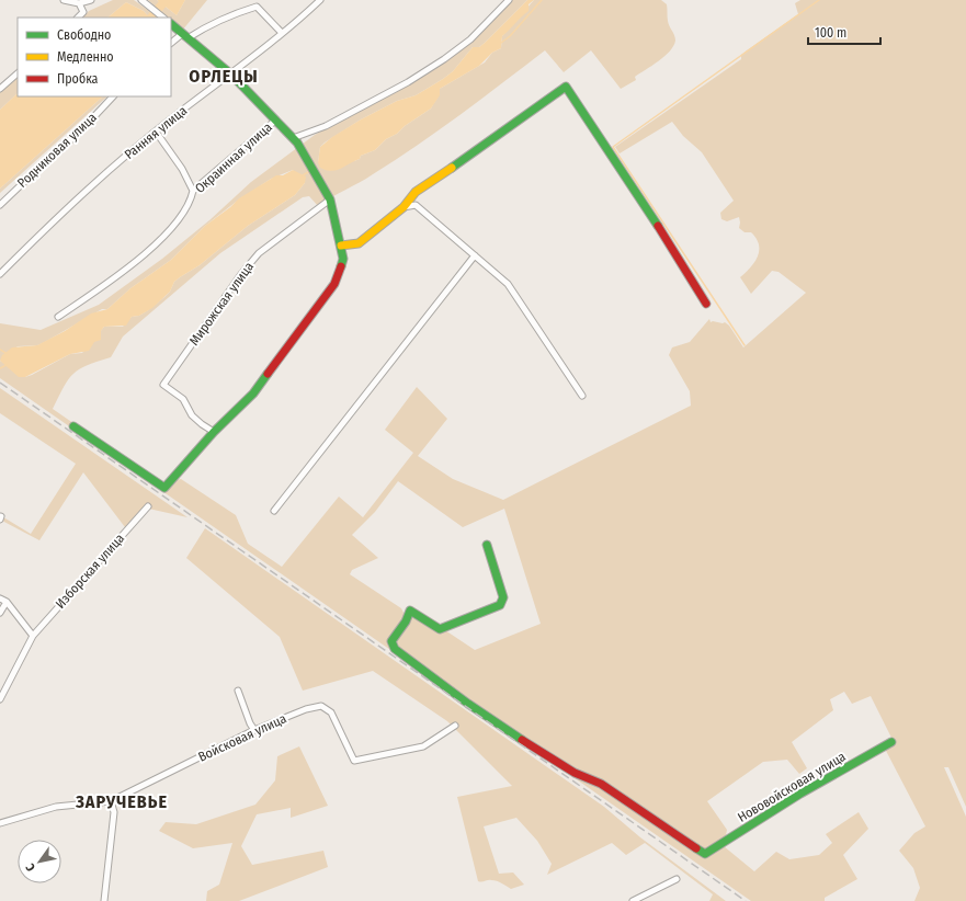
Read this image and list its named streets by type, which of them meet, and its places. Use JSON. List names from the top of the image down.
{
  "streets": {
    "street": [
      "Ранняя улица",
      "Родниковая улица",
      "Окраинная улица",
      "Мирожская улица",
      "Изборская улица",
      "Войсковая улица",
      "Нововойсковая улица"
    ]
  },
  "districts": ["ОРЛЕЦЫ", "ЗАРУЧЕВЬЕ"],
  "legend": ["Свободно", "Медленно", "Пробка"],
  "scale_bar": "100 m",
  "north": "bottom left"
}
